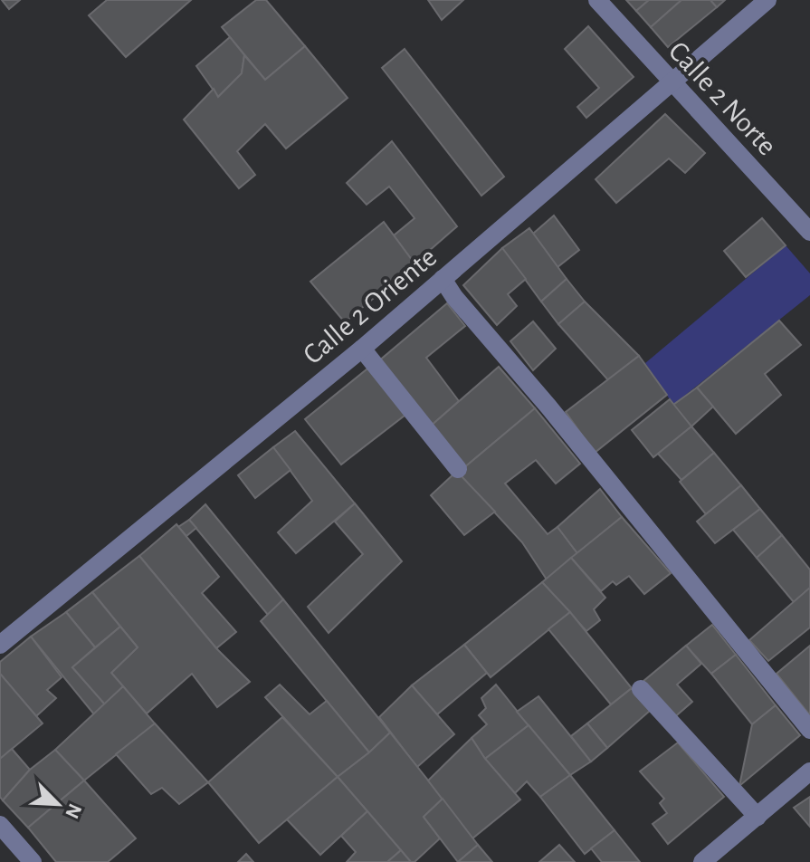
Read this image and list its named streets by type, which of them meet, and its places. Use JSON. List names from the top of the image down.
{
  "streets": {
    "street": ["Calle 2 Norte", "Calle 2 Oriente"]
  },
  "crossings": [
    ["Calle 2 Norte", "Calle 2 Oriente"]
  ],
  "north": "bottom right"
}
